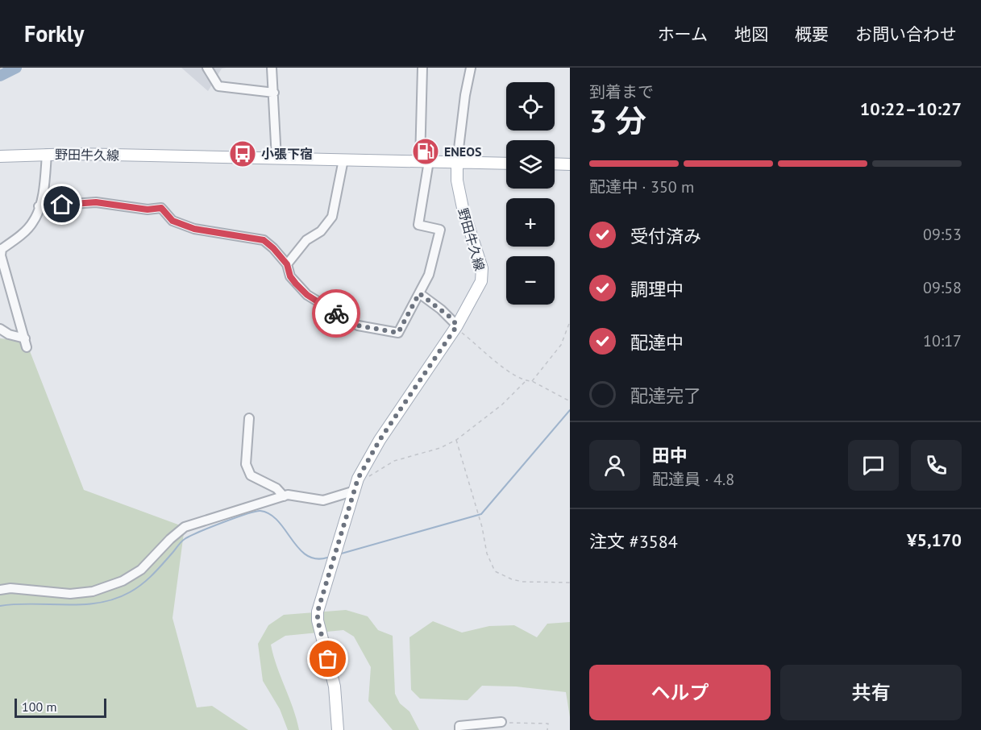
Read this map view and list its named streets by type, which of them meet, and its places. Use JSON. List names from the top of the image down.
{
  "streets": {
    "main road": ["野田牛久線"]
  },
  "places": {
    "fuel station": ["ENEOS"],
    "bus stop": ["小張下宿"]
  },
  "scale_bar": "100 m",
  "page": {
    "header": "Forkly",
    "nav": [
      "ホーム",
      "地図",
      "概要",
      "お問い合わせ"
    ],
    "heading": ["3 分", "到着まで", "10:22–10:27"],
    "panel": [
      "田中",
      "配達員 · 4.8",
      "注文 #3584",
      "¥5,170"
    ],
    "map_buttons": ["+", "−"],
    "bar": "配達中 · 350 m",
    "list": [
      ["受付済み", "09:53"],
      ["調理中", "09:58"],
      ["配達中", "10:17"],
      "配達完了"
    ],
    "buttons": ["ヘルプ", "共有"],
    "scale": "100 m"
  }
}
